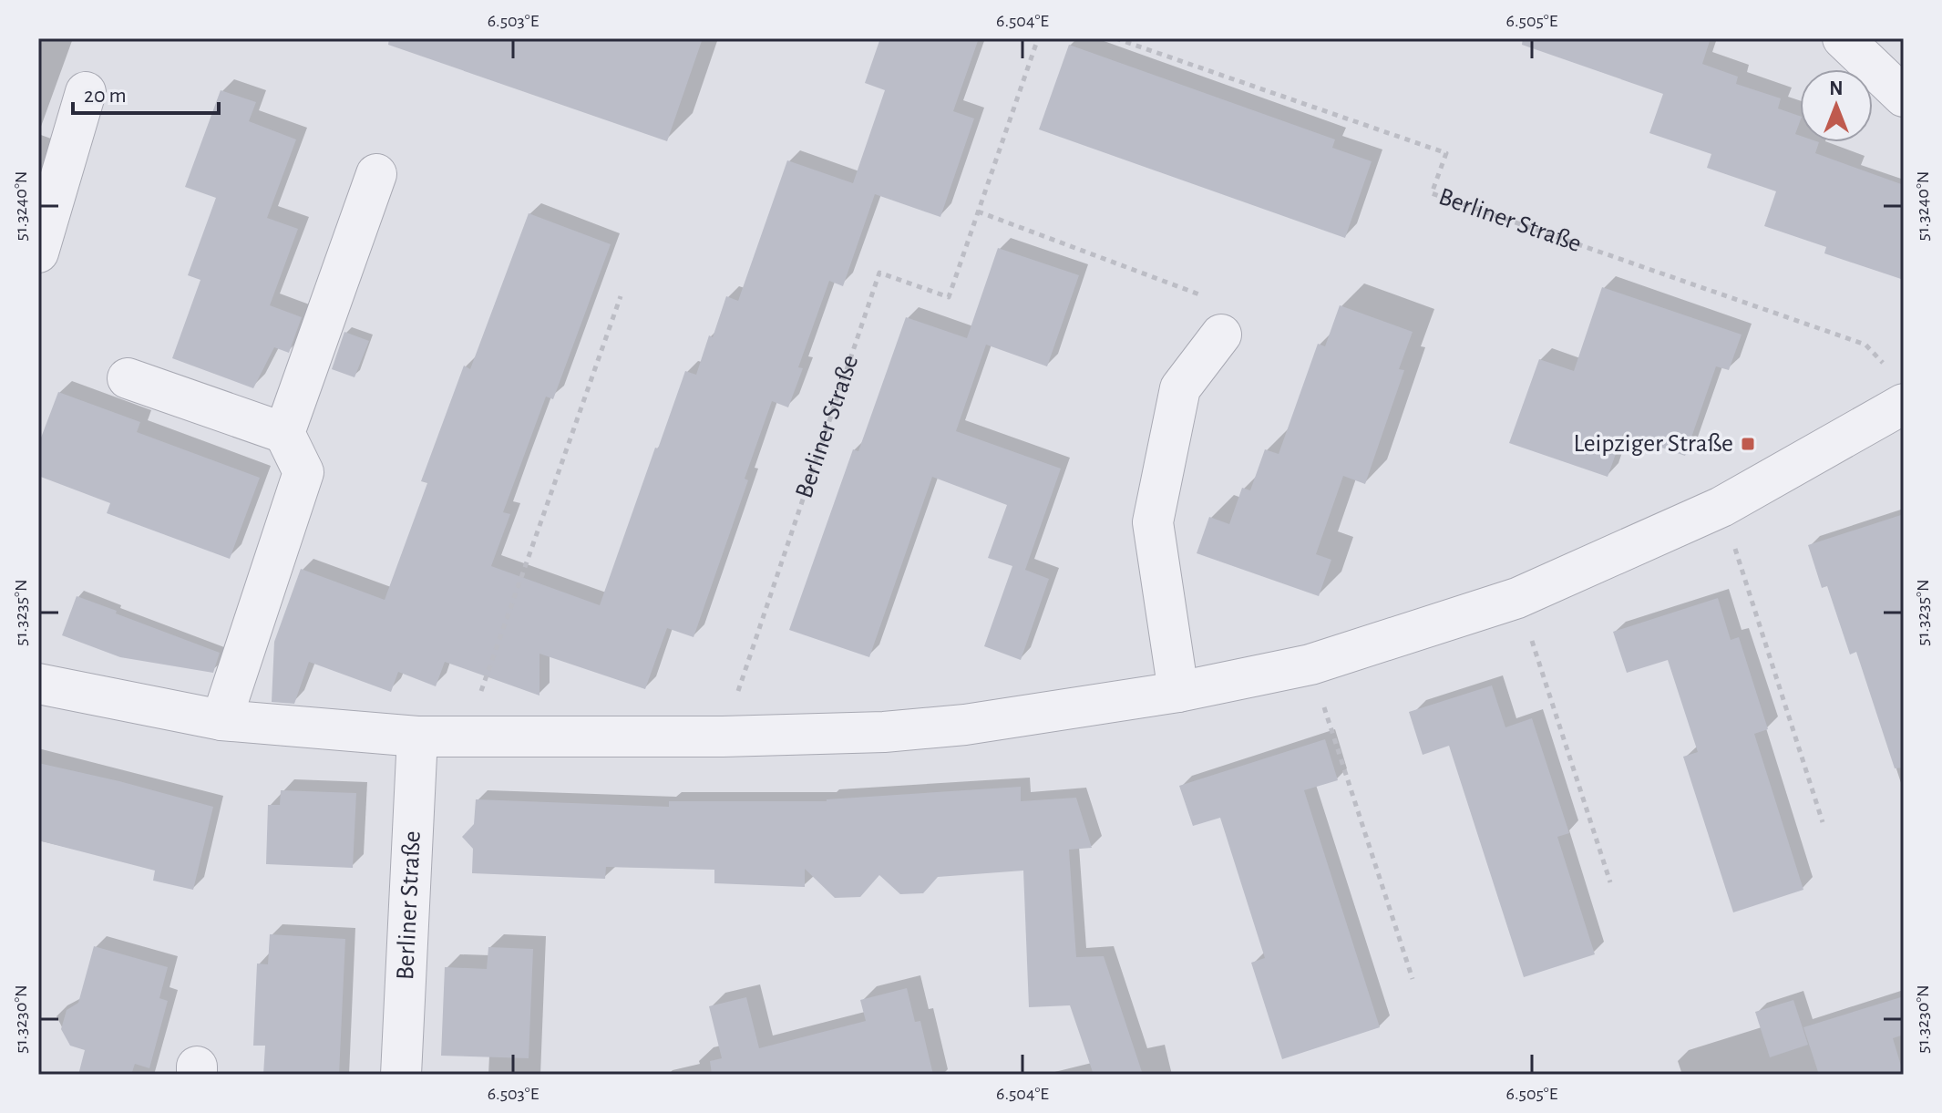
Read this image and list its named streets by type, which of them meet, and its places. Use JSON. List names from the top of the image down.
{
  "streets": {
    "street": ["Berliner Straße"]
  },
  "places": {
    "transit": ["Leipziger Straße"]
  },
  "scale_bar": "20 m",
  "north": "top",
  "coordinates": [
    "6.503°E",
    "6.504°E",
    "6.505°E",
    "51.3240°N",
    "51.3235°N",
    "51.3230°N"
  ]
}
